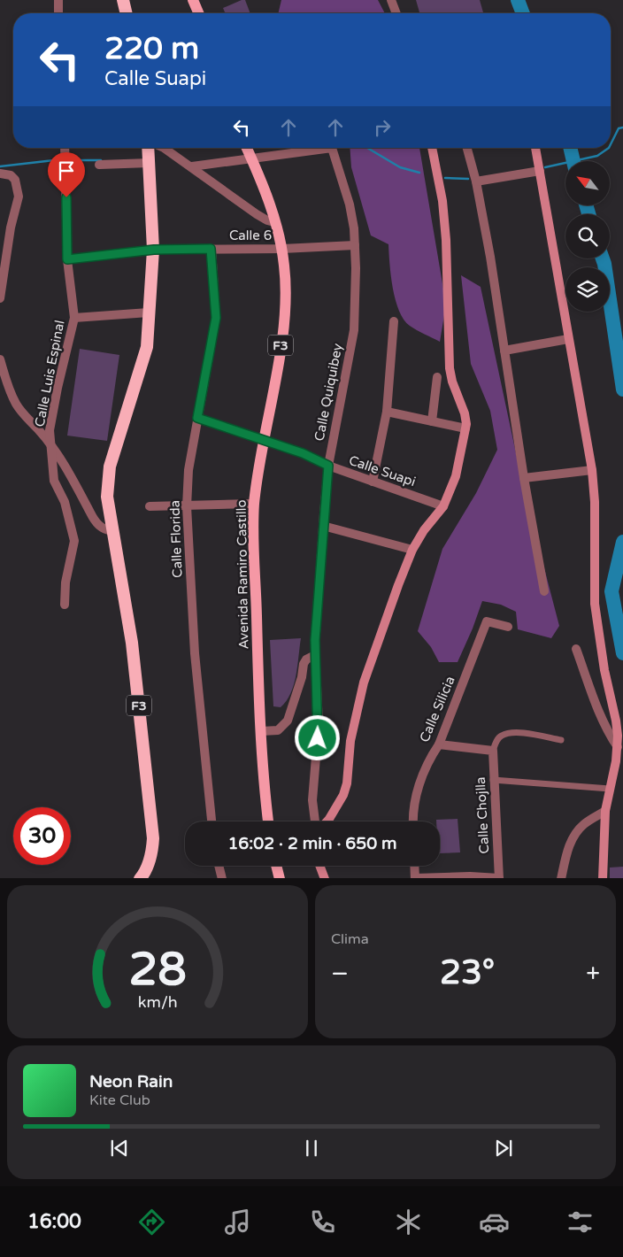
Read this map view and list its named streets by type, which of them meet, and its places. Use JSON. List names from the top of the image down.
{
  "streets": {
    "highway": ["F3"],
    "main road": ["Avenida Ramiro Castillo"],
    "street": [
      "Calle 6",
      "Calle Luis Espinal",
      "Calle Quiquibey",
      "Calle Suapi",
      "Calle Florida",
      "Calle Silicia",
      "Calle Chojlla"
    ]
  },
  "crossings": [
    ["Calle 6", "F3"],
    ["Calle 6", "Calle Luis Espinal"],
    ["Calle 6", "Calle Quiquibey"],
    ["Calle 6", "Calle Florida"],
    ["Calle 6", "Avenida Ramiro Castillo"],
    ["Calle Quiquibey", "Calle Suapi"],
    ["Calle Quiquibey", "Avenida Ramiro Castillo"],
    ["Calle Suapi", "Calle Florida"],
    ["Calle Suapi", "Avenida Ramiro Castillo"]
  ],
  "north": "top left",
  "page": {
    "turn": ["220 m", "Calle Suapi"],
    "limit": "30",
    "trip": "16:02 · 2 min · 650 m",
    "tile": "Clima",
    "heat": ["−", "23°", "+"],
    "song": ["Neon Rain", "Kite Club"],
    "tabs": "16:00",
    "gauge": ["28", "km/h"]
  }
}
